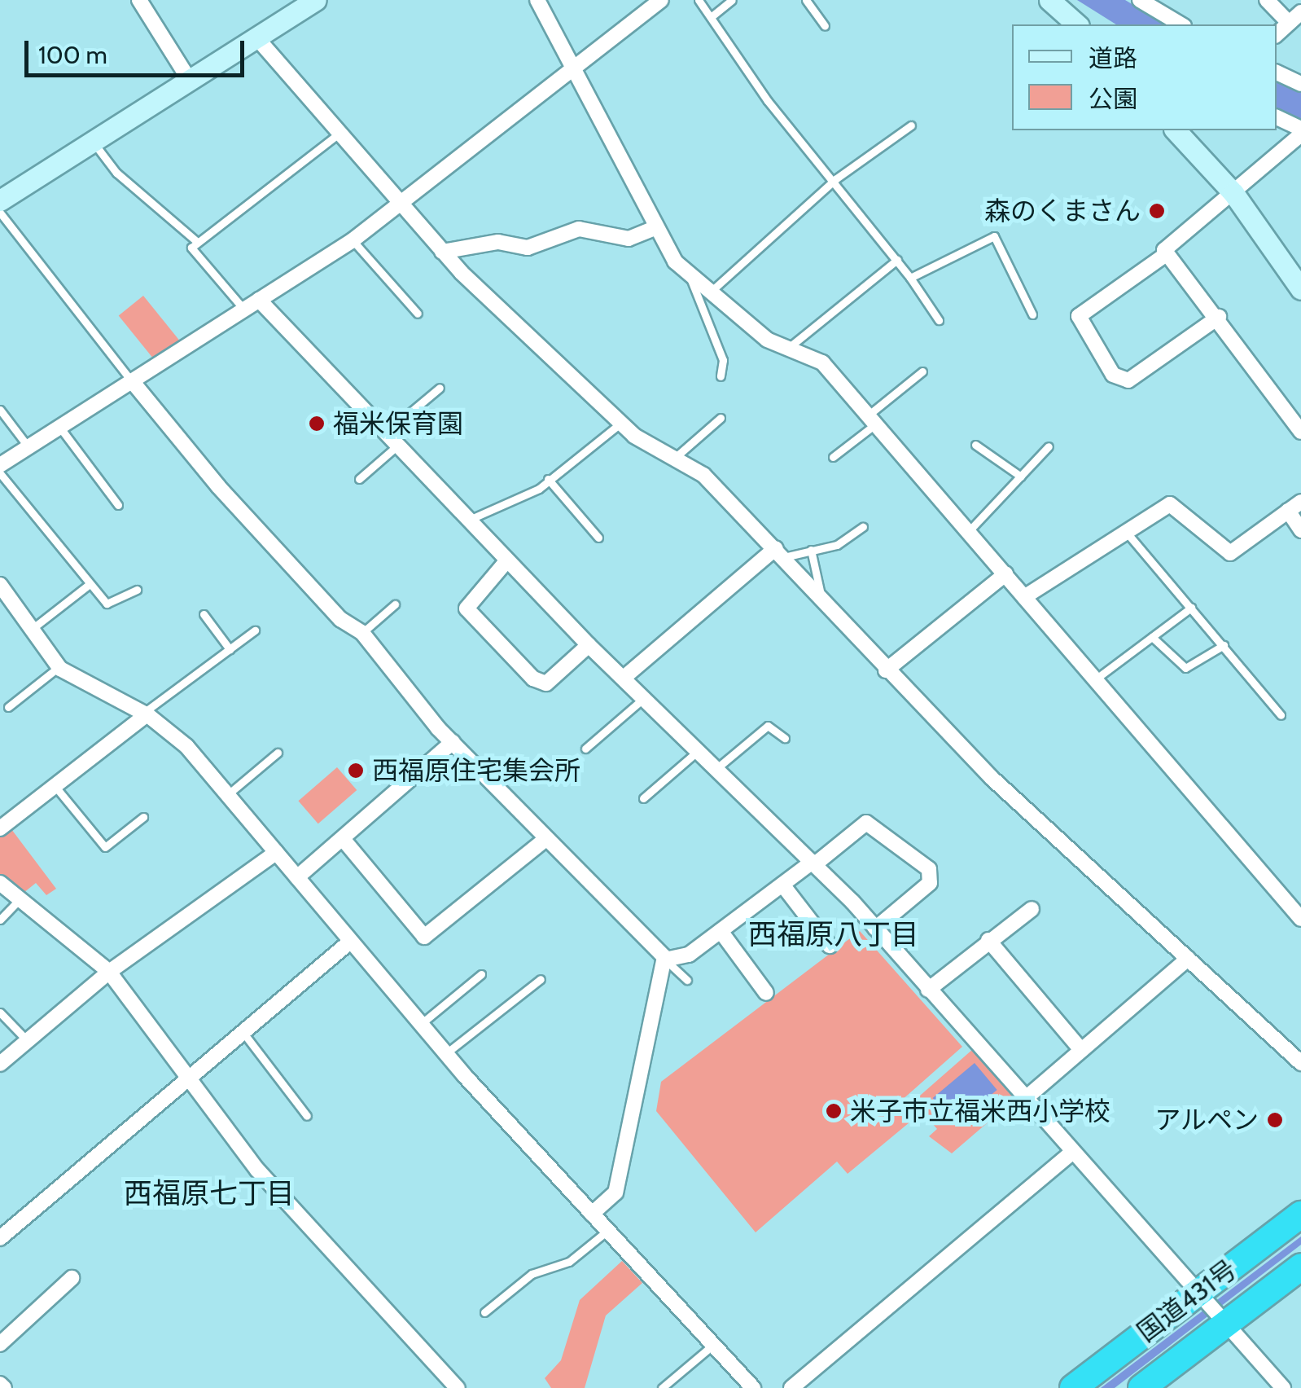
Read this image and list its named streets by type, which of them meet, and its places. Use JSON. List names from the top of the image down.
{
  "streets": {
    "highway": ["国道431号"]
  },
  "districts": ["西福原八丁目", "西福原七丁目"],
  "places": [
    "森のくまさん",
    "福米保育園",
    "西福原住宅集会所",
    "米子市立福米西小学校",
    "アルペン"
  ],
  "legend": ["道路", "公園"],
  "scale_bar": "100 m"
}
